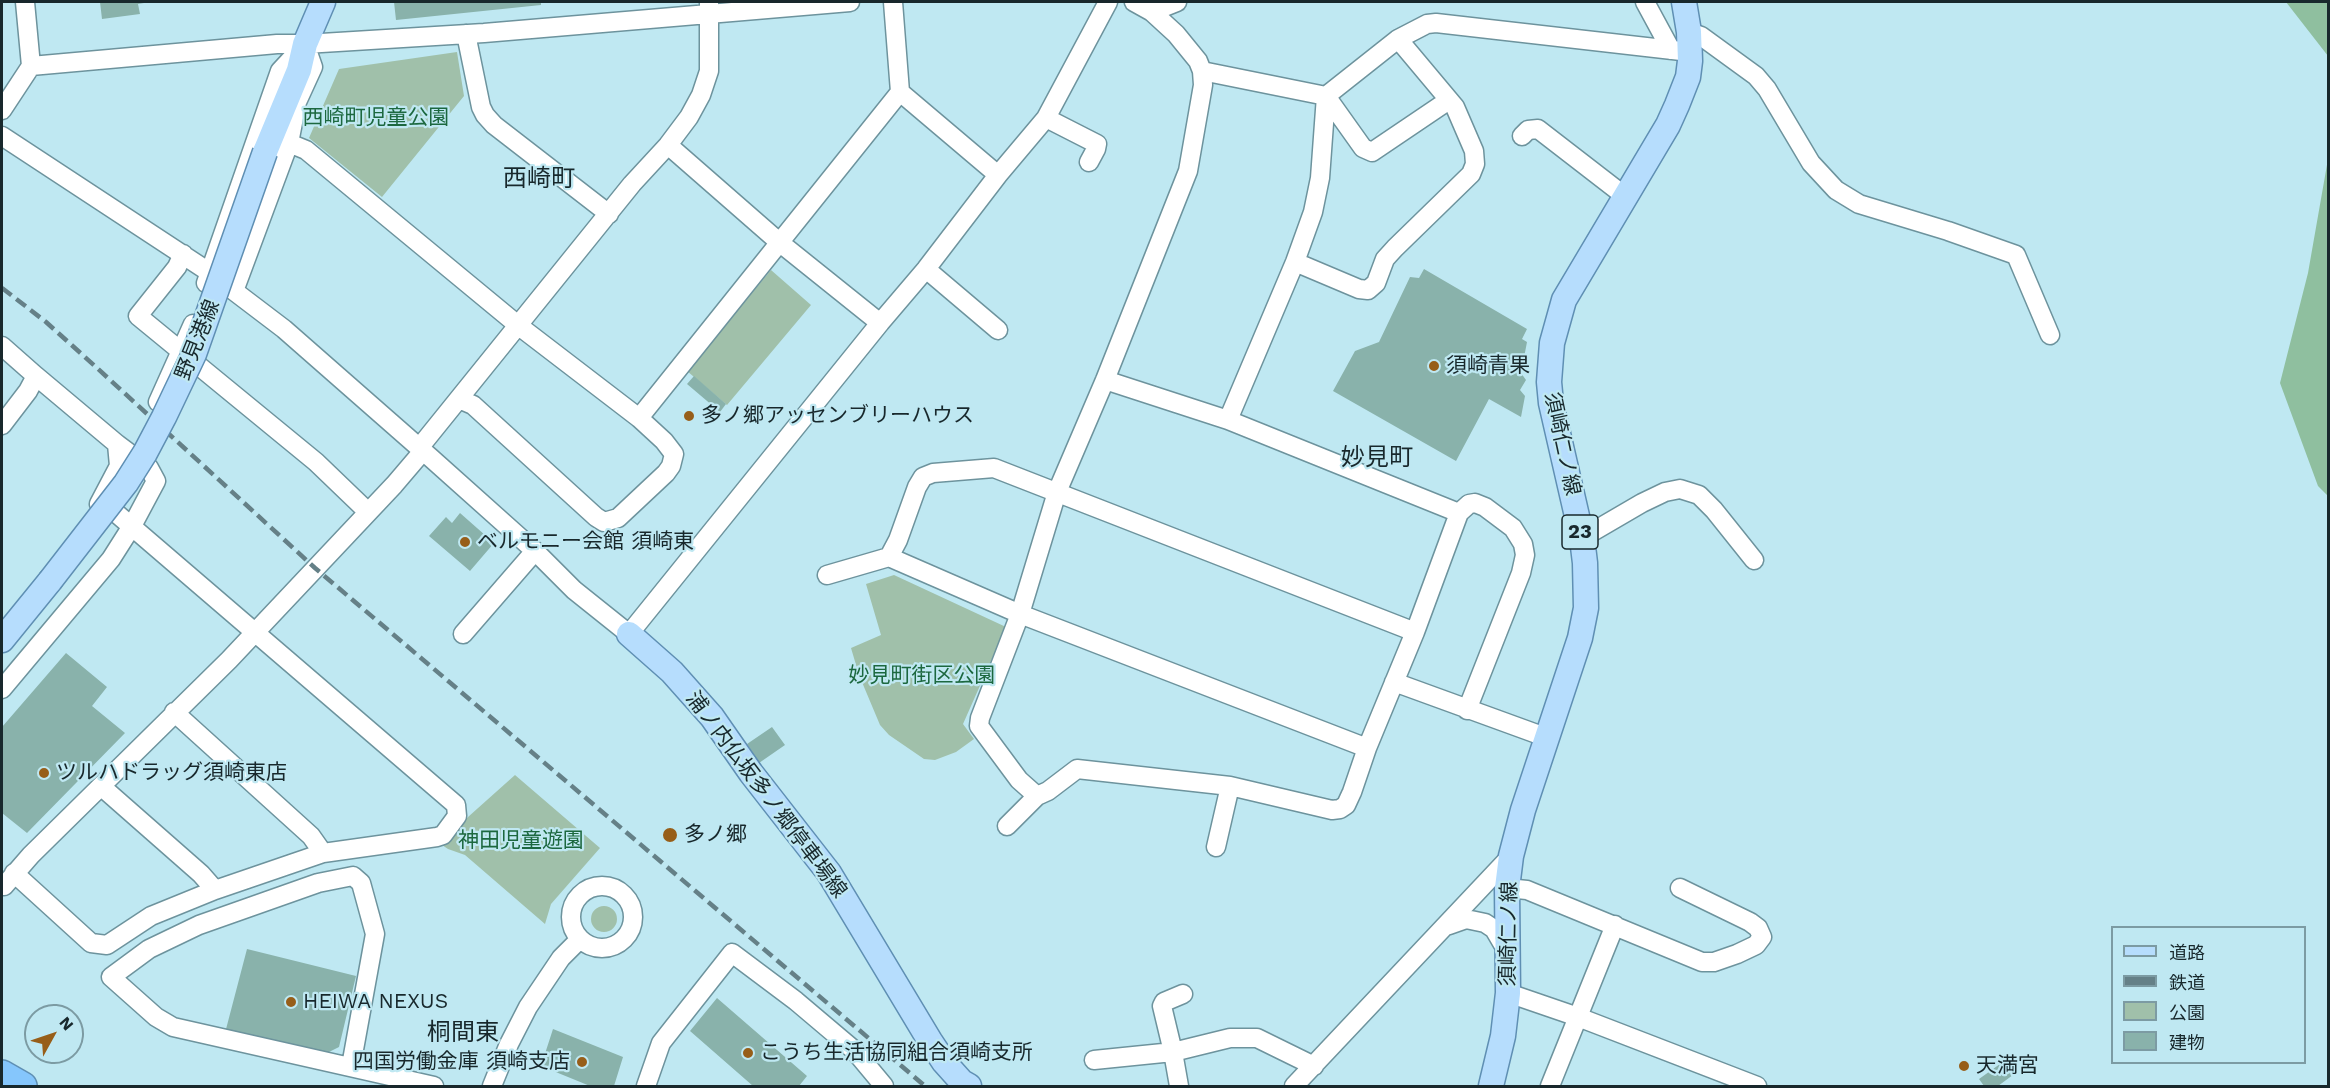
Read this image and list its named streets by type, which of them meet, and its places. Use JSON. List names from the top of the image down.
{
  "streets": {
    "main road": [
      "野見港線",
      "須崎仁ノ線",
      "23",
      "浦ノ内仏坂多ノ郷停車場線"
    ]
  },
  "districts": ["西崎町", "妙見町", "桐間東"],
  "parks": ["西崎町児童公園", "妙見町街区公園", "神田児童遊園"],
  "places": [
    "須崎青果",
    "多ノ郷アッセンブリーハウス",
    "ベルモニー会館 須崎東",
    "ツルハドラッグ須崎東店",
    "多ノ郷",
    "HEIWA NEXUS",
    "こうち生活協同組合須崎支所",
    "四国労働金庫 須崎支店",
    "天満宮"
  ],
  "legend": [
    "道路",
    "鉄道",
    "公園",
    "建物"
  ],
  "north": "top right"
}
